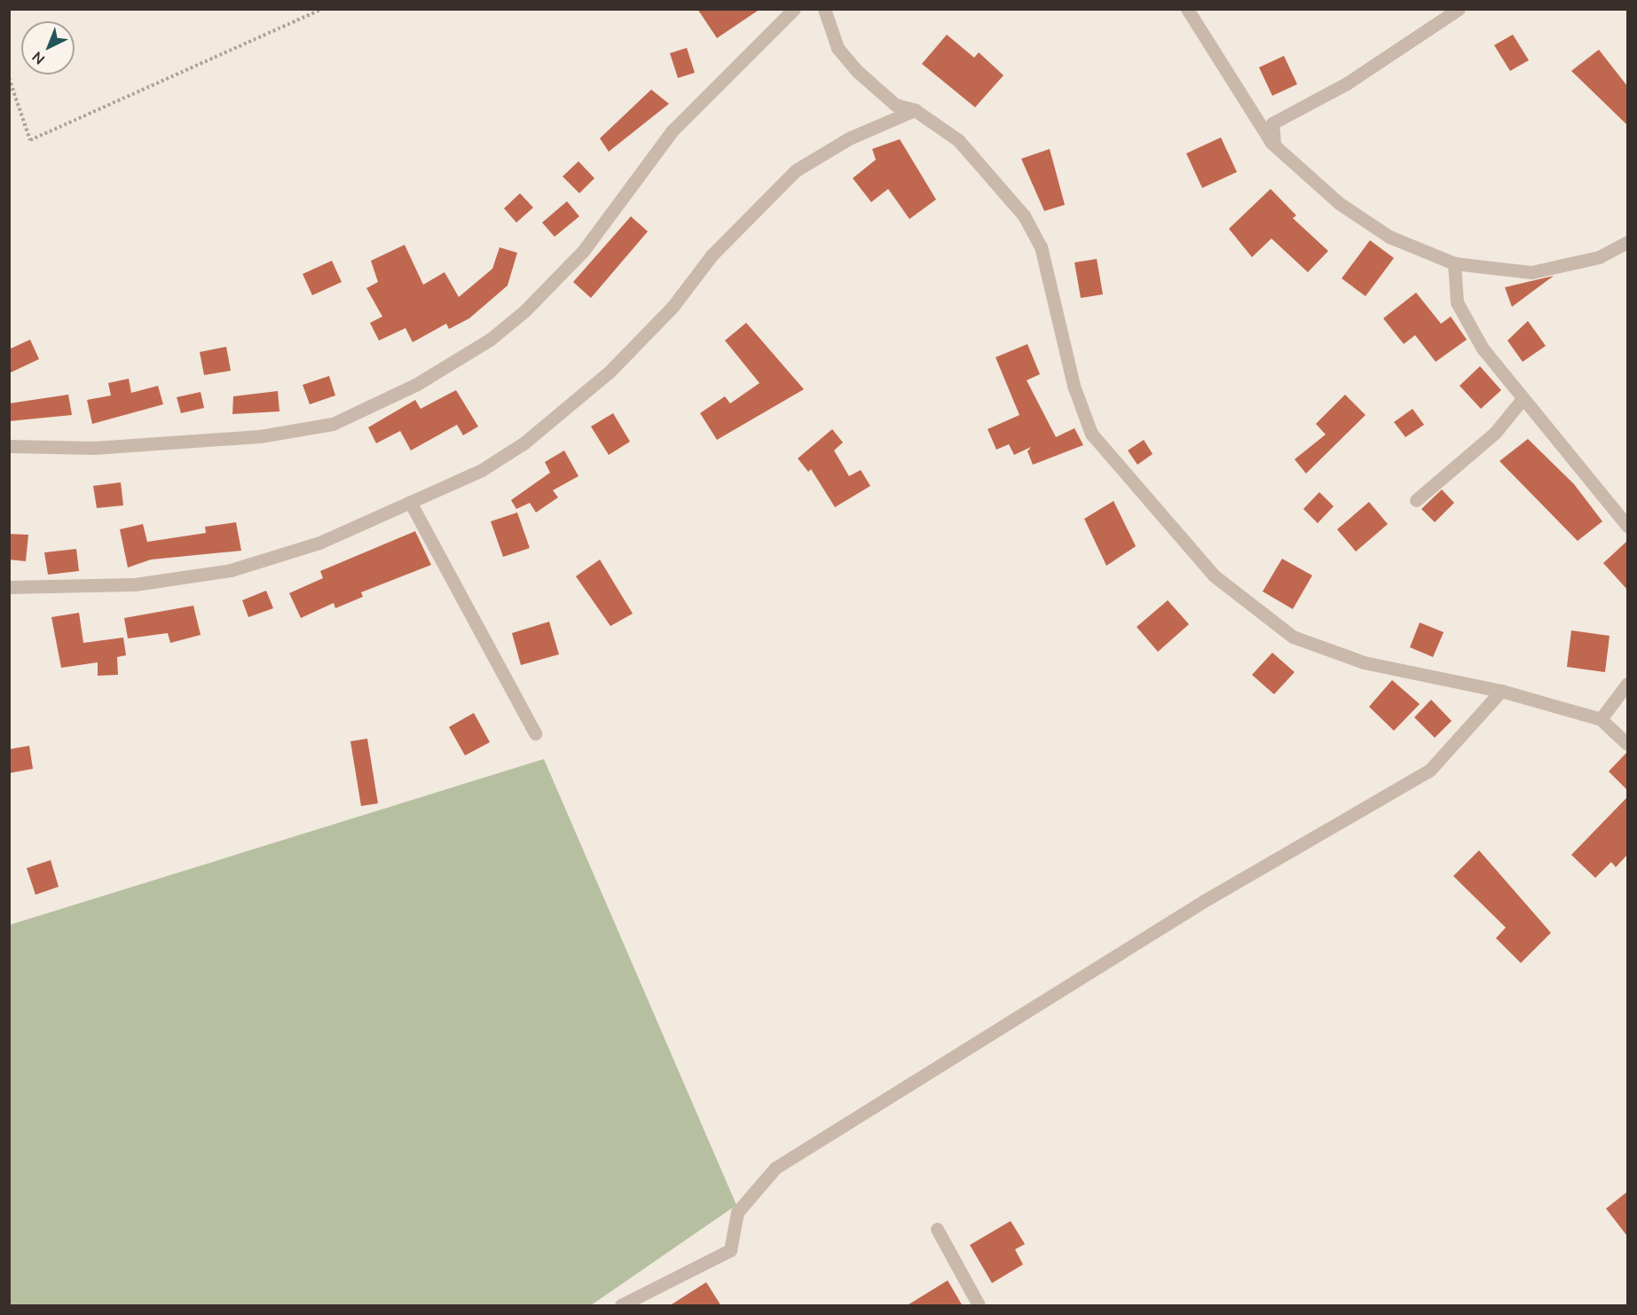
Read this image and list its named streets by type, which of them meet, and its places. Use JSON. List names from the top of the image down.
{
  "north": "bottom left"
}
